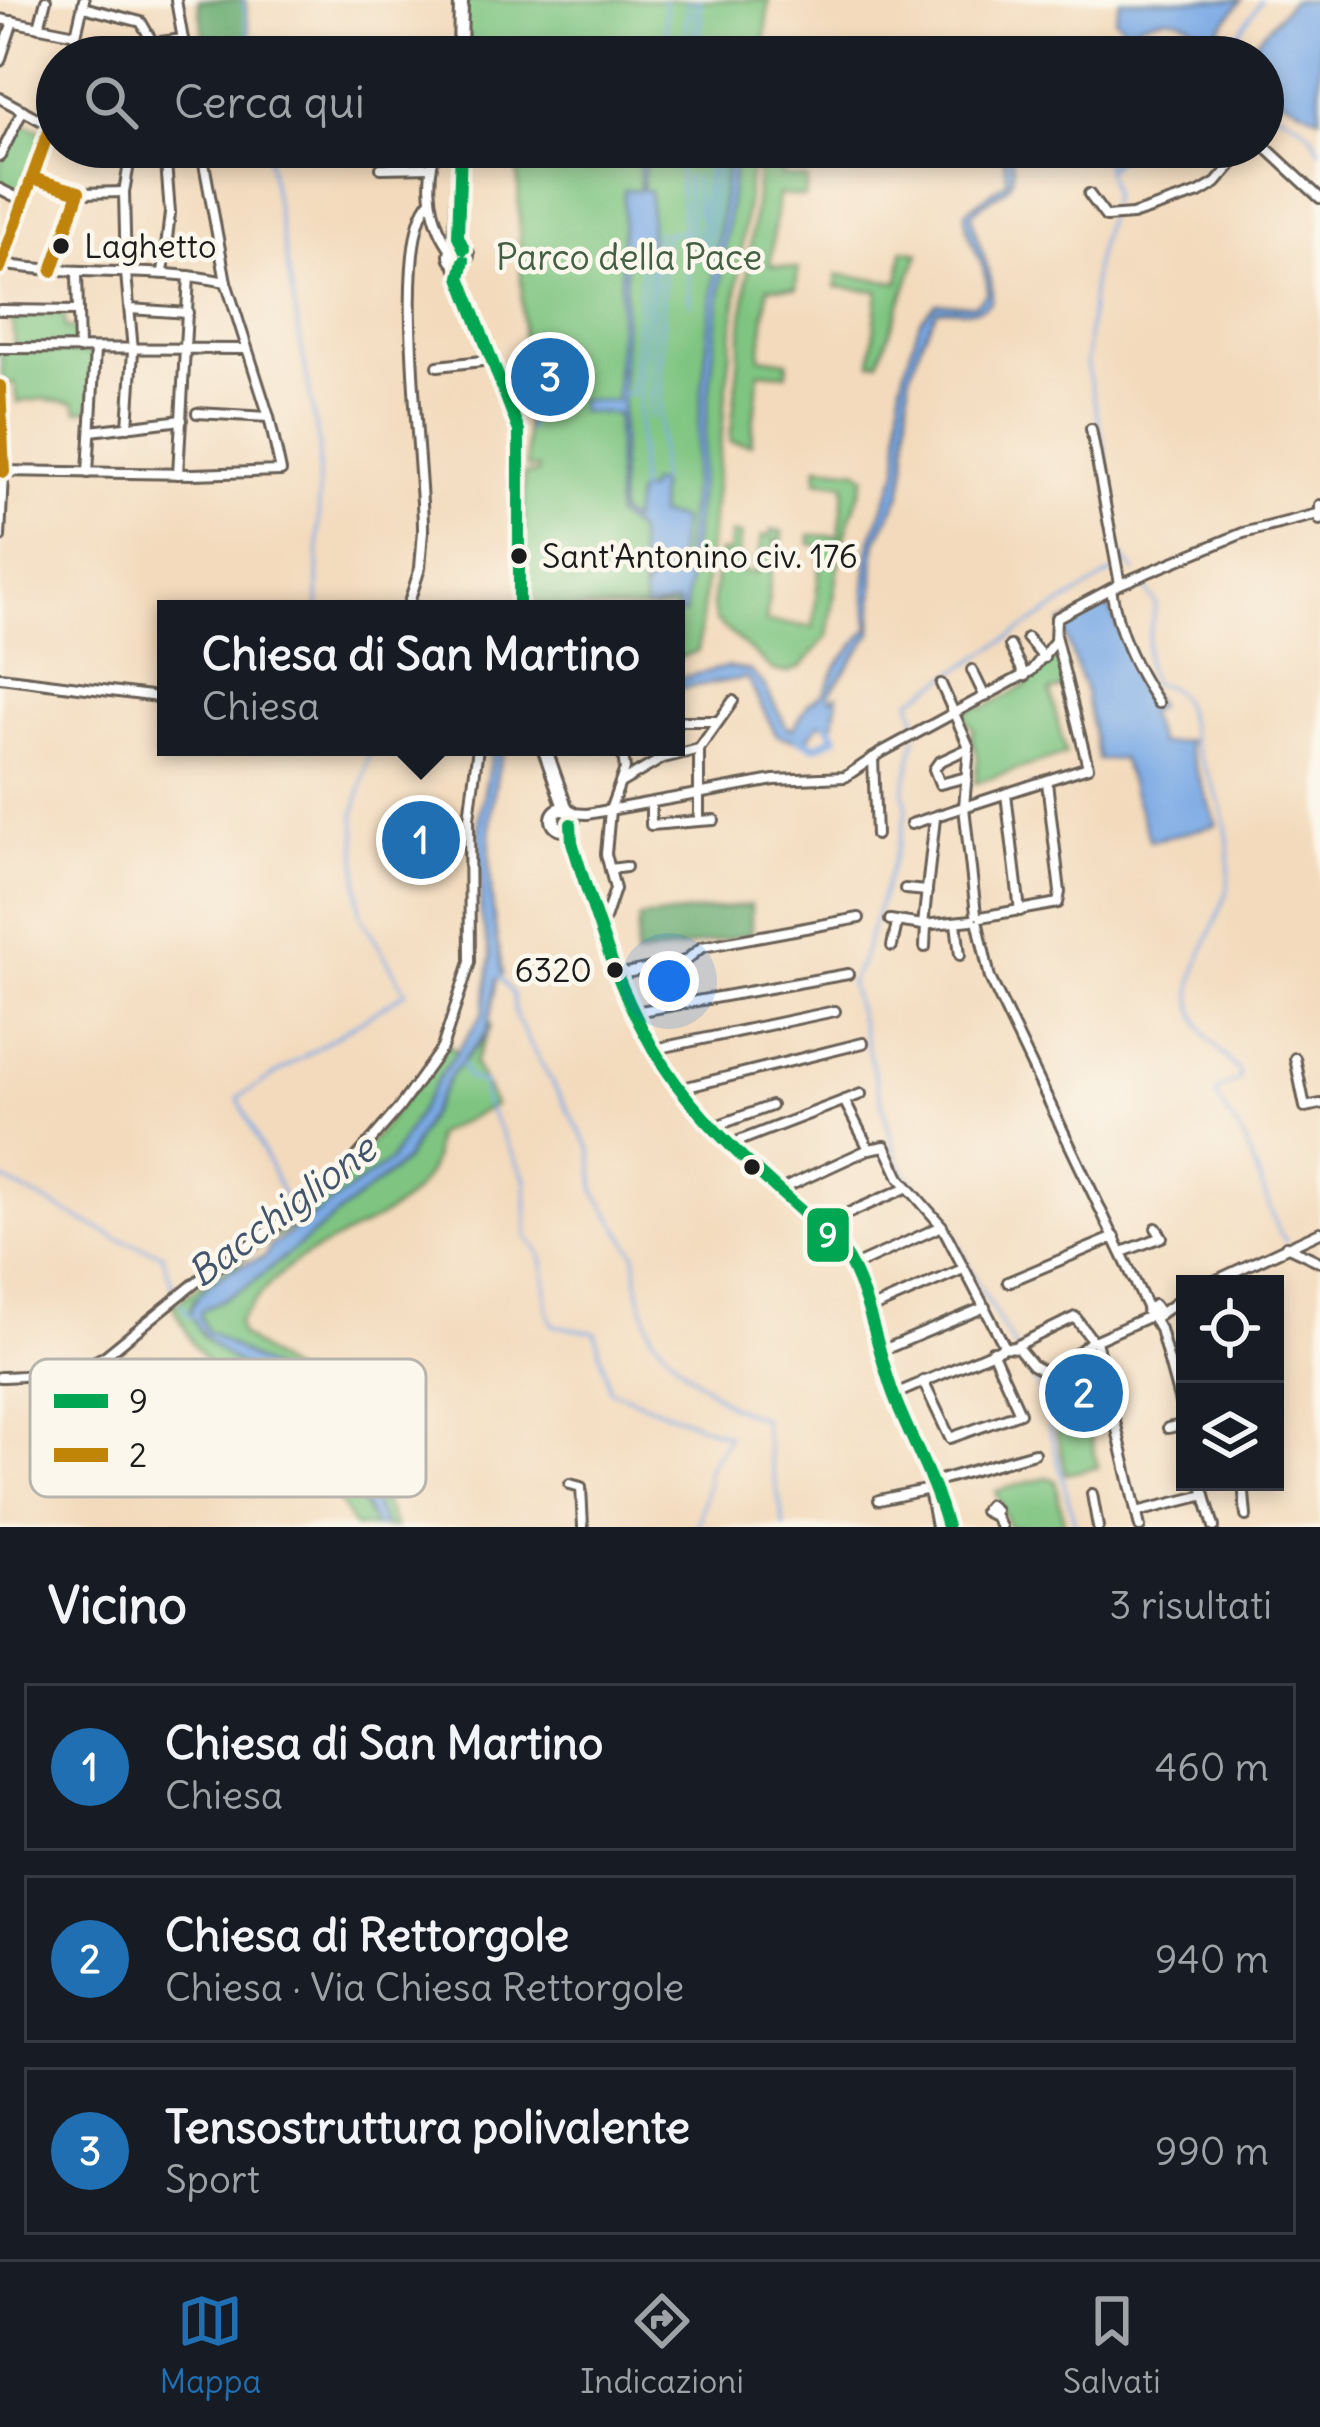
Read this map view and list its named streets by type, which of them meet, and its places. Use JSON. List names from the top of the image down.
{
  "water": ["Bacchiglione"],
  "parks": ["Parco della Pace"],
  "places": ["Laghetto", "Sant'Antonino civ. 176", "6320"],
  "lines": ["transit line 2", "transit line 9"],
  "legend": ["9", "2"],
  "page": {
    "search": "Cerca qui",
    "pins": ["3", "1", "2"],
    "popup": ["Chiesa di San Martino", "Chiesa"],
    "heading": ["Vicino", "3 risultati"],
    "list": [
      {
        "mark": "1",
        "name": "Chiesa di San Martino",
        "note": "Chiesa",
        "value": "460 m"
      },
      {
        "mark": "2",
        "name": "Chiesa di Rettorgole",
        "note": "Chiesa · Via Chiesa Rettorgole",
        "value": "940 m"
      },
      {
        "mark": "3",
        "name": "Tensostruttura polivalente",
        "note": "Sport",
        "value": "990 m"
      }
    ],
    "nav": ["Mappa", "Indicazioni", "Salvati"]
  }
}
